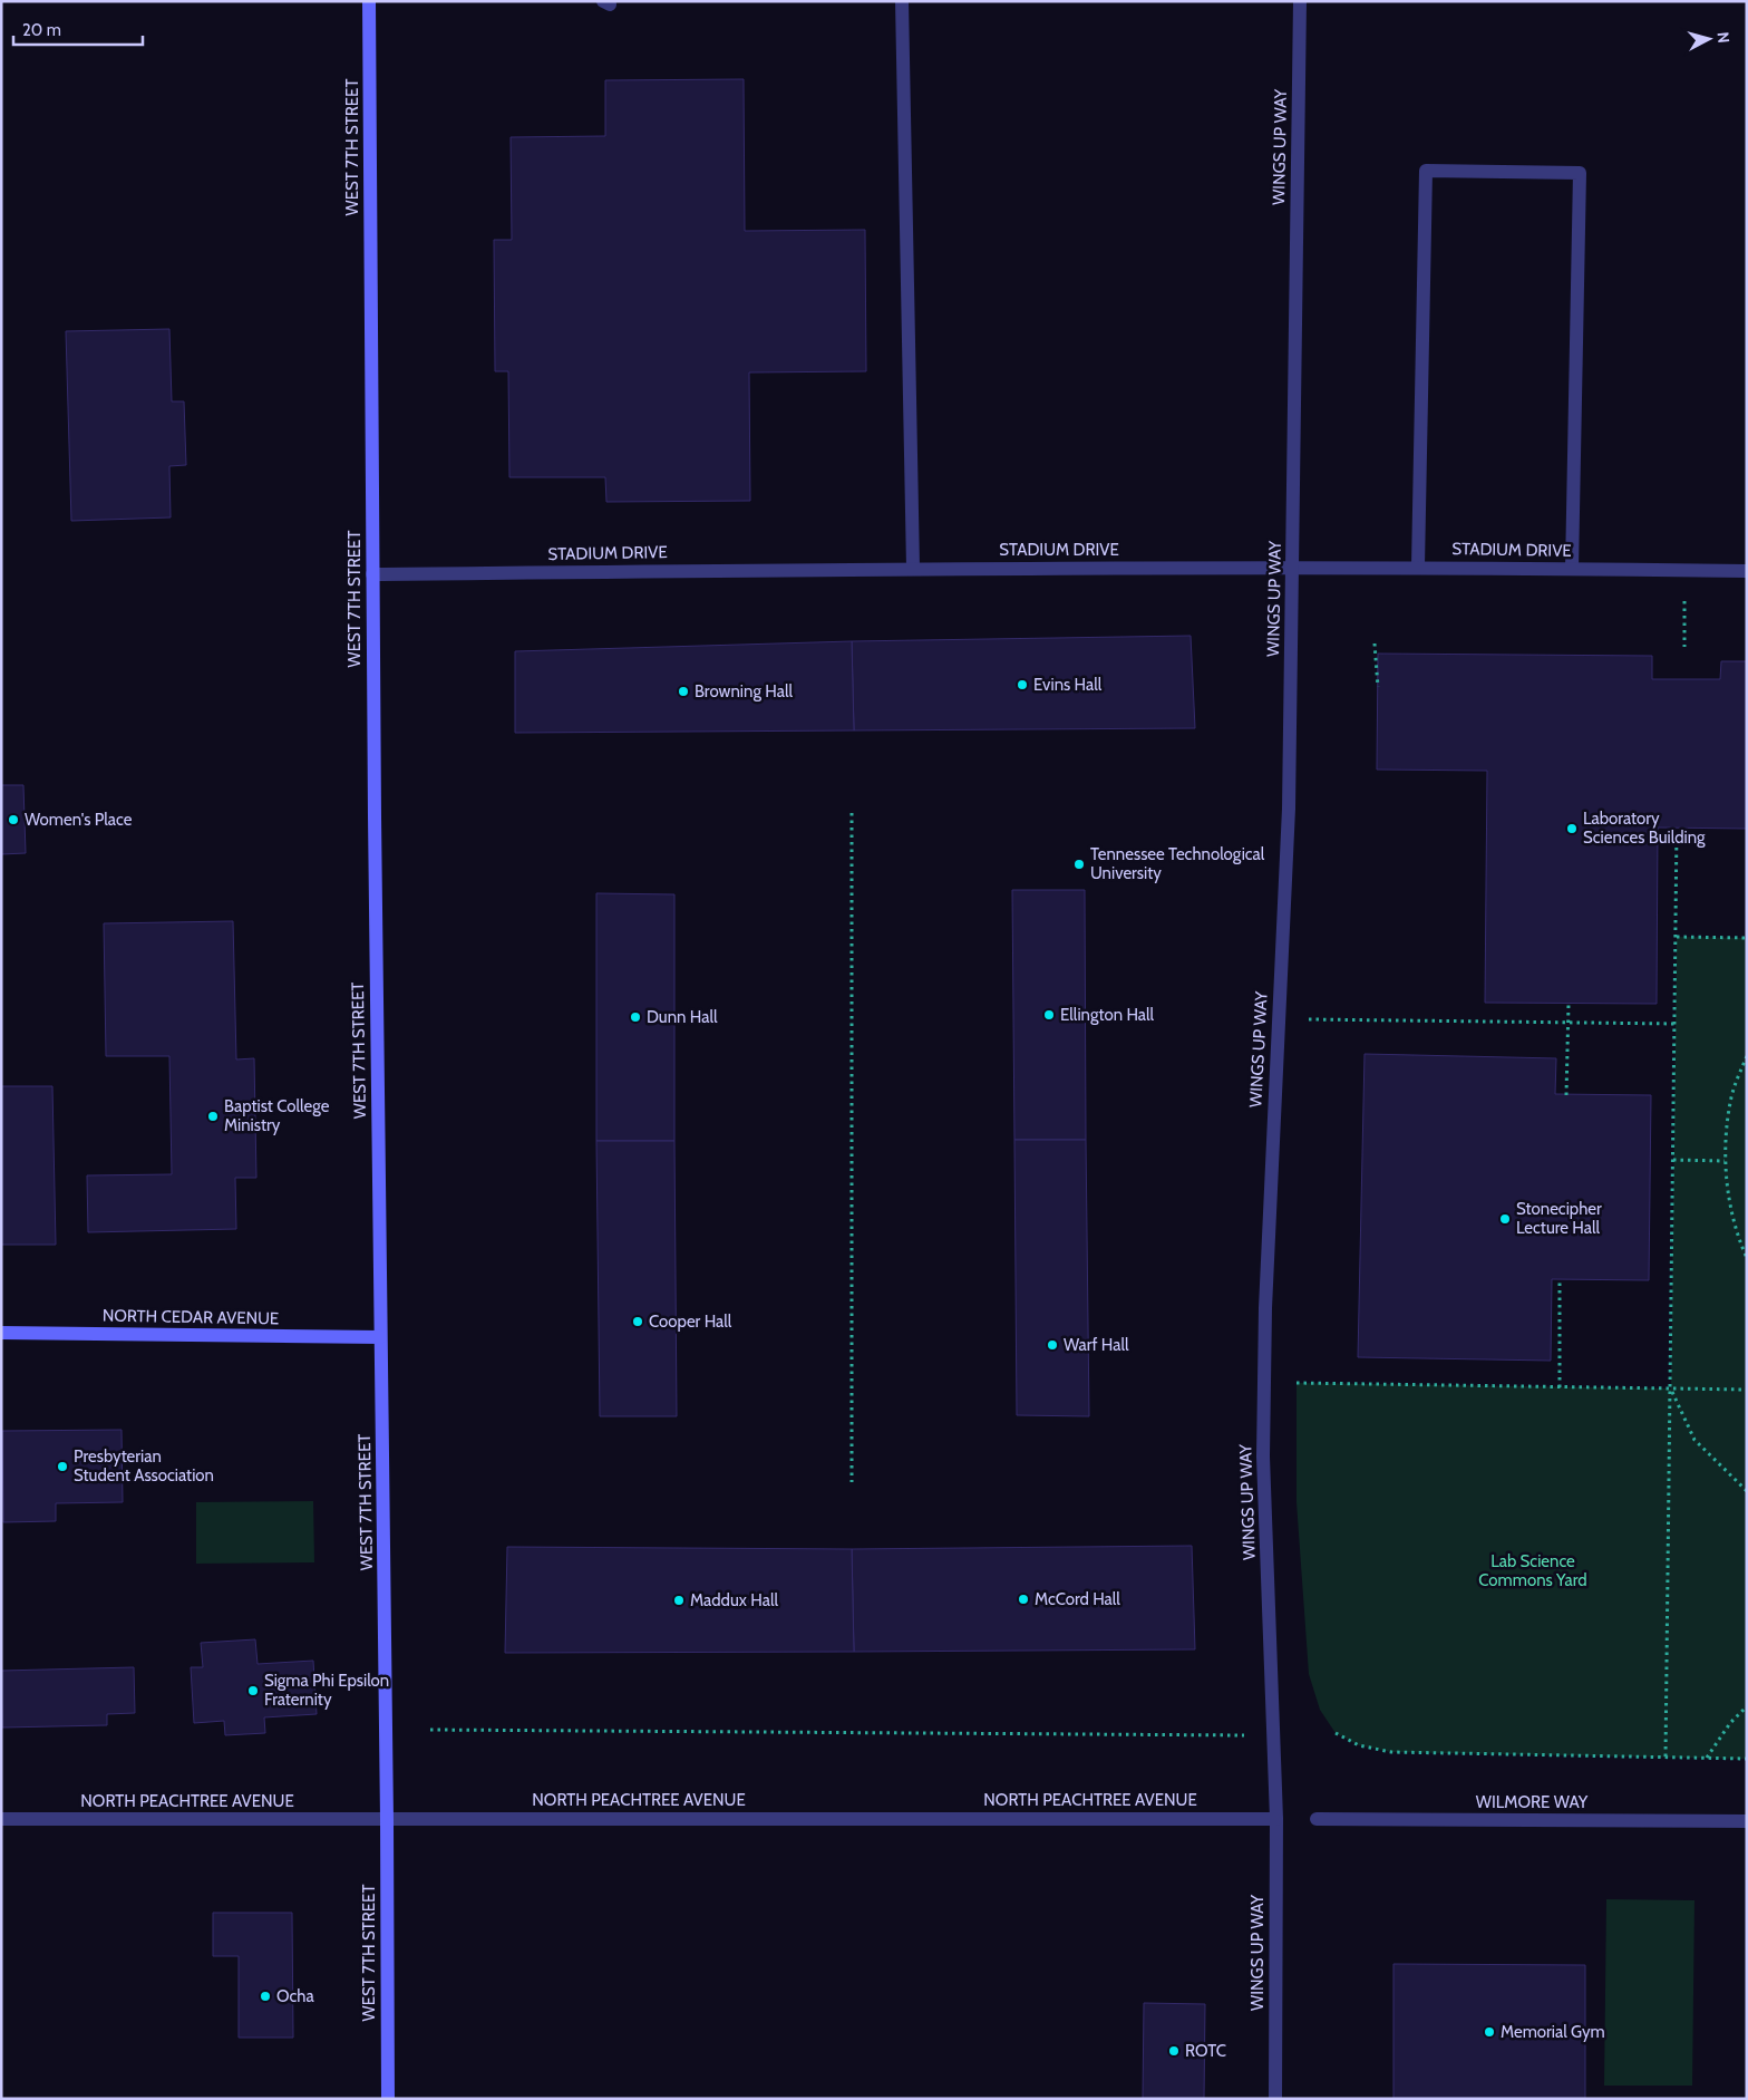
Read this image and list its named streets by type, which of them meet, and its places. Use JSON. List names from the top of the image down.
{
  "streets": {
    "street": [
      "WEST 7TH STREET",
      "WINGS UP WAY",
      "STADIUM DRIVE",
      "NORTH CEDAR AVENUE",
      "NORTH PEACHTREE AVENUE",
      "WILMORE WAY"
    ]
  },
  "crossings": [
    ["WEST 7TH STREET", "STADIUM DRIVE"],
    ["WEST 7TH STREET", "NORTH CEDAR AVENUE"],
    ["WEST 7TH STREET", "NORTH PEACHTREE AVENUE"],
    ["WINGS UP WAY", "STADIUM DRIVE"],
    ["WINGS UP WAY", "NORTH PEACHTREE AVENUE"]
  ],
  "parks": ["Lab Science Commons Yard"],
  "places": [
    "Evins Hall",
    "Browning Hall",
    "Women's Place",
    "Laboratory Sciences Building",
    "Tennessee Technological University",
    "Ellington Hall",
    "Dunn Hall",
    "Baptist College Ministry",
    "Stonecipher Lecture Hall",
    "Cooper Hall",
    "Warf Hall",
    "Presbyterian Student Association",
    "McCord Hall",
    "Maddux Hall",
    "Sigma Phi Epsilon Fraternity",
    "Ocha",
    "Memorial Gym",
    "ROTC"
  ],
  "scale_bar": "20 m",
  "north": "right"
}
